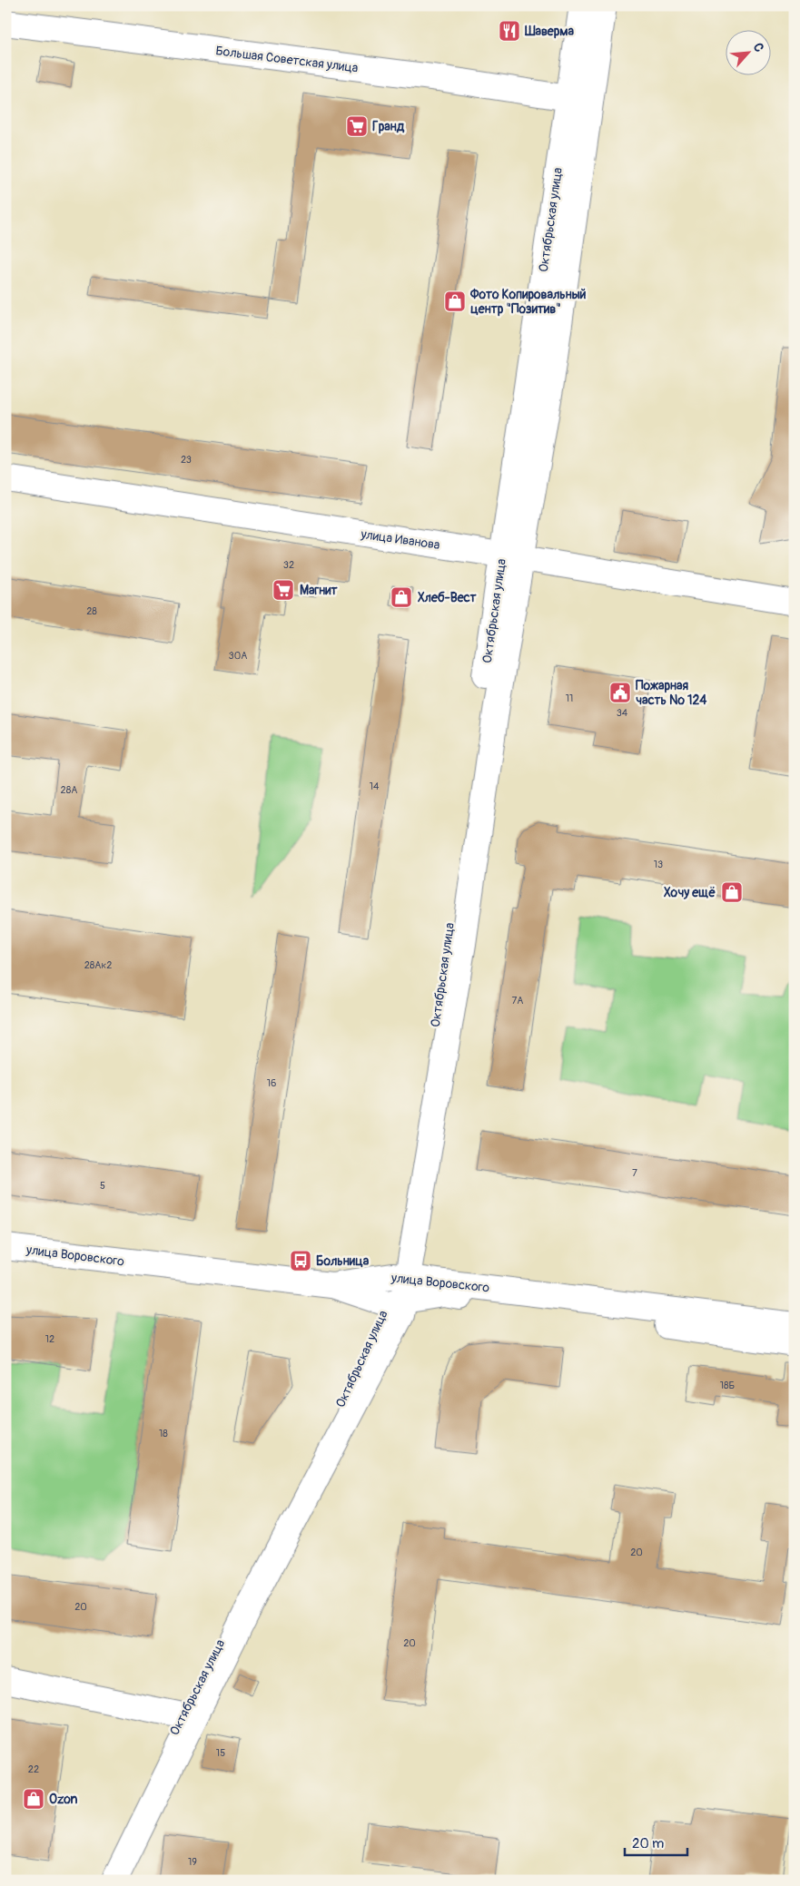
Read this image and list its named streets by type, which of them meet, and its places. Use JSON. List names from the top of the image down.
{
  "streets": {
    "street": [
      "Большая Советская улица",
      "Октябрьская улица",
      "улица Иванова",
      "улица Воровского"
    ]
  },
  "crossings": [
    ["Большая Советская улица", "Октябрьская улица"],
    ["Октябрьская улица", "улица Иванова"],
    ["Октябрьская улица", "улица Воровского"]
  ],
  "places": {
    "restaurant": ["Шаверма"],
    "supermarket": ["Гранд", "Магнит"],
    "shop": [
      "Фото Копировальный центр \"Позитив\"",
      "Хлеб-Вест",
      "Хочу ещё",
      "Ozon"
    ],
    "public building": ["Пожарная часть № 124"],
    "bus stop": ["Больница"]
  },
  "house_numbers": [
    "23",
    "32",
    "28",
    "30А",
    "11",
    "34",
    "14",
    "28А",
    "13",
    "28Ак2",
    "7А",
    "16",
    "7",
    "5",
    "12",
    "18Б",
    "18",
    "20",
    "20",
    "20",
    "15",
    "22",
    "19"
  ],
  "scale_bar": "20 m",
  "north": "top right"
}
